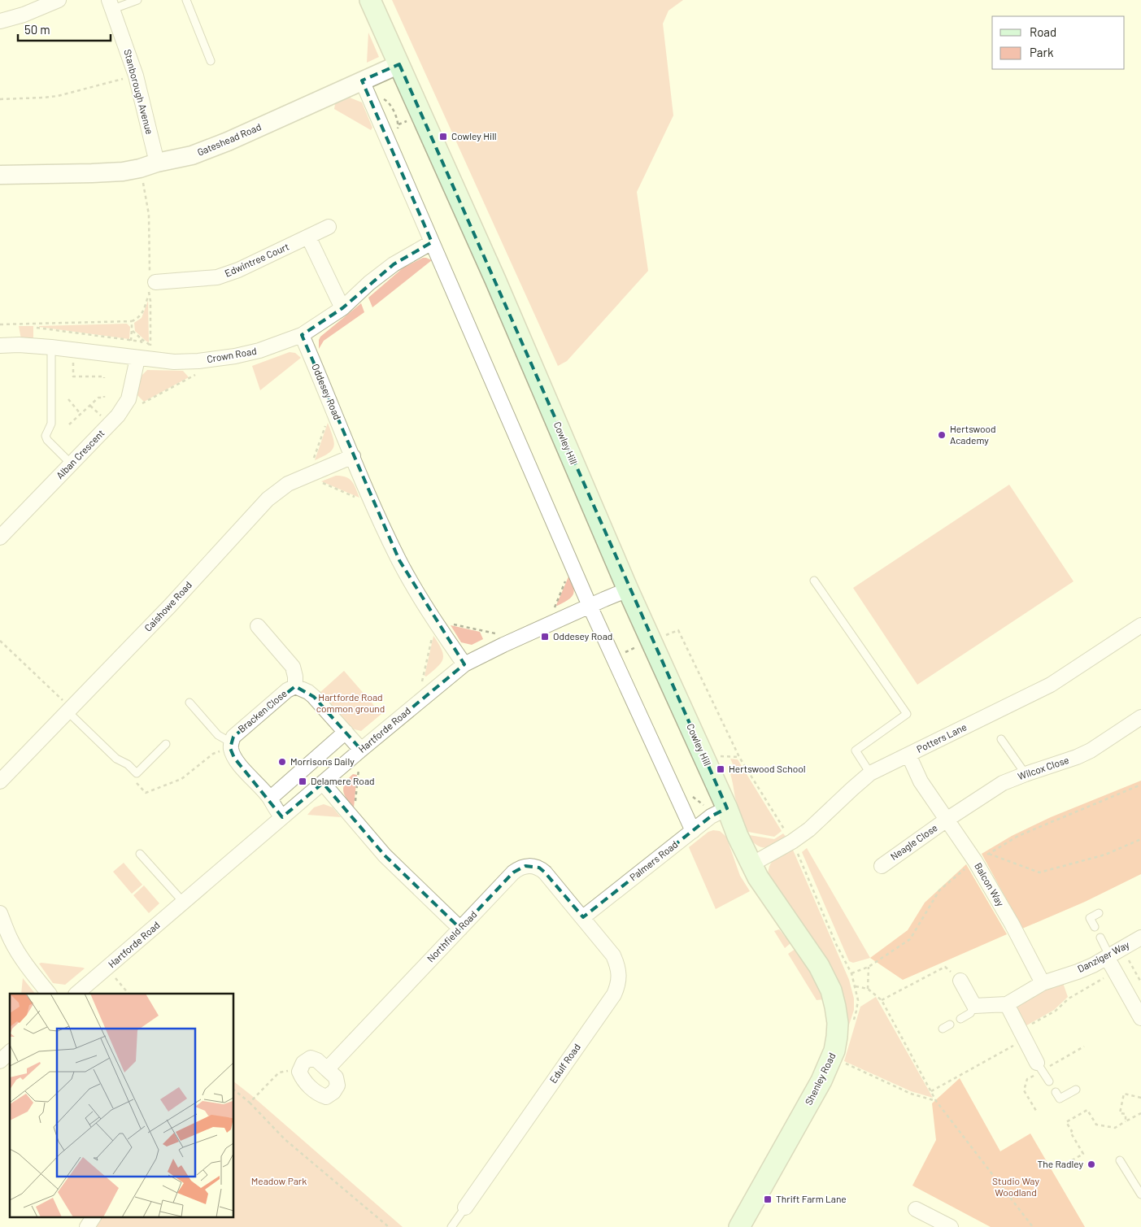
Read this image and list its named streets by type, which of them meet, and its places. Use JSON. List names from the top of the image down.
{
  "streets": {
    "main road": ["Cowley Hill", "Shenley Road"],
    "street": [
      "Stanborough Avenue",
      "Gateshead Road",
      "Edwintree Court",
      "Crown Road",
      "Oddesey Road",
      "Alban Crescent",
      "Caishowe Road",
      "Bracken Close",
      "Hartforde Road",
      "Potters Lane",
      "Wilcox Close",
      "Neagle Close",
      "Palmers Road",
      "Balcon Way",
      "Northfield Road",
      "Danziger Way",
      "Edulf Road"
    ]
  },
  "crossings": [
    ["Stanborough Avenue", "Gateshead Road"],
    ["Gateshead Road", "Cowley Hill"],
    ["Crown Road", "Oddesey Road"],
    ["Crown Road", "Alban Crescent"],
    ["Oddesey Road", "Caishowe Road"],
    ["Oddesey Road", "Hartforde Road"],
    ["Cowley Hill", "Hartforde Road"],
    ["Cowley Hill", "Potters Lane"],
    ["Cowley Hill", "Palmers Road"],
    ["Cowley Hill", "Shenley Road"],
    ["Bracken Close", "Hartforde Road"],
    ["Potters Lane", "Balcon Way"],
    ["Potters Lane", "Shenley Road"],
    ["Wilcox Close", "Neagle Close"],
    ["Wilcox Close", "Balcon Way"],
    ["Neagle Close", "Balcon Way"],
    ["Palmers Road", "Northfield Road"],
    ["Palmers Road", "Edulf Road"],
    ["Balcon Way", "Danziger Way"],
    ["Northfield Road", "Edulf Road"]
  ],
  "parks": ["Hartforde Road common ground", "Meadow Park", "Studio Way Woodland"],
  "places": {
    "transit": [
      "Cowley Hill",
      "Oddesey Road",
      "Hertswood School",
      "Delamere Road",
      "Thrift Farm Lane"
    ],
    "other": ["Hertswood Academy", "Morrisons Daily", "The Radley"]
  },
  "legend": ["Road", "Park"],
  "scale_bar": "50 m"
}
